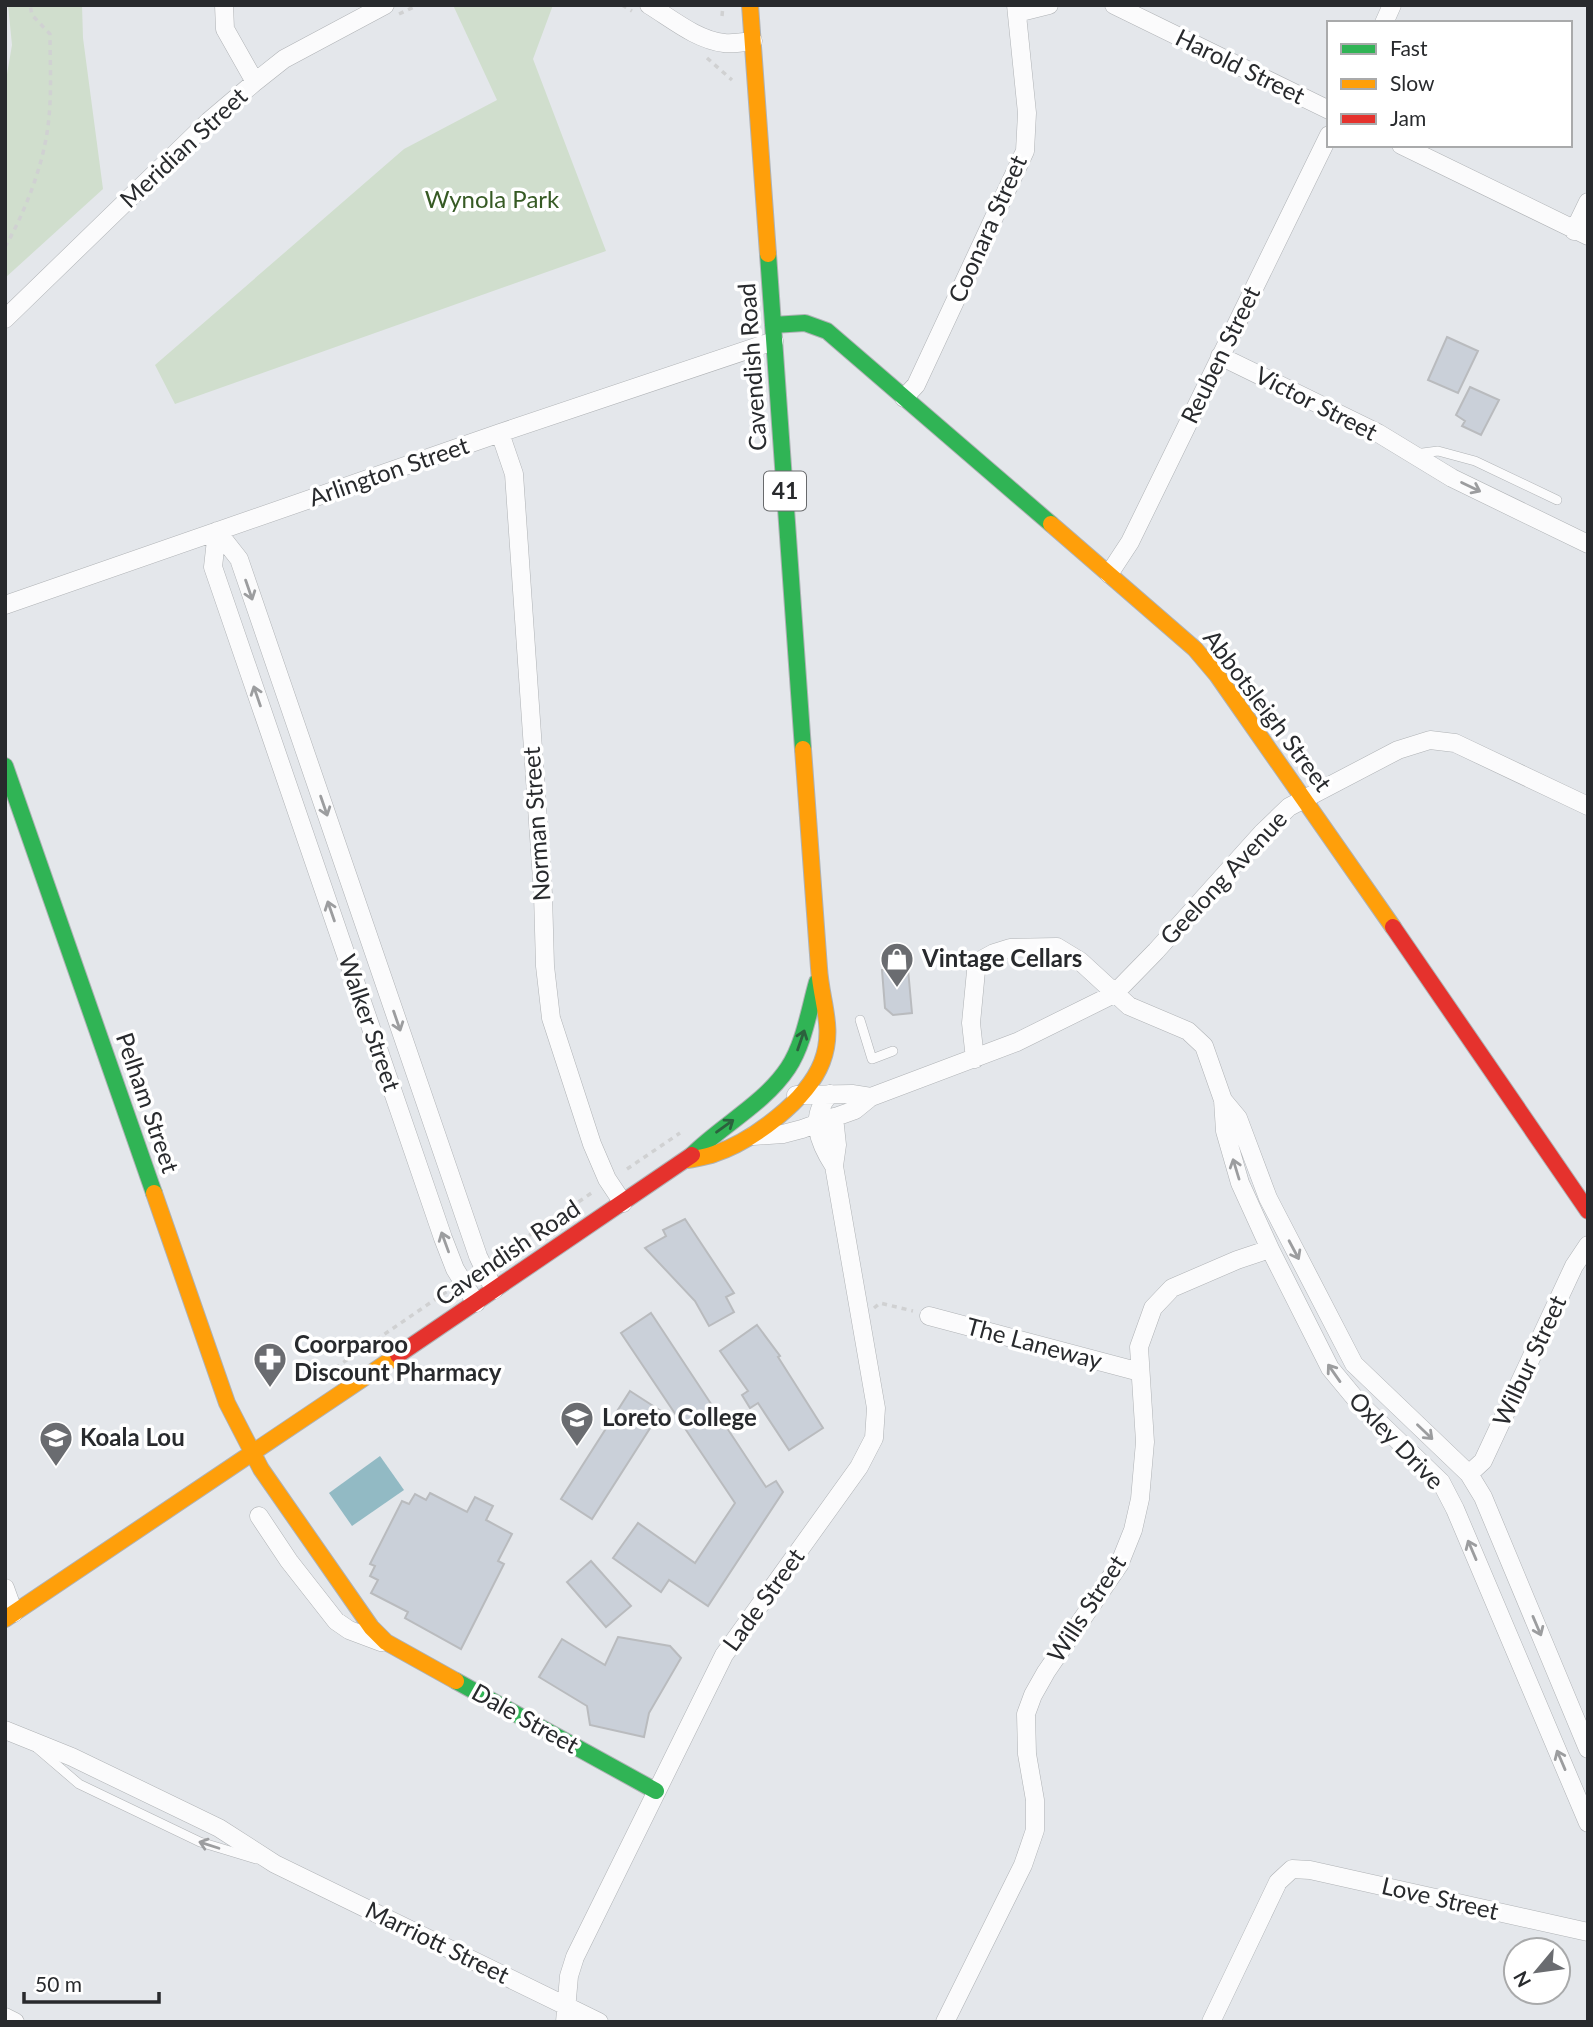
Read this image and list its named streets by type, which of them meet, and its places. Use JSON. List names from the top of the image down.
{
  "streets": {
    "street": [
      "Harold Street",
      "Meridian Street",
      "Coonara Street",
      "Reuben Street",
      "Cavendish Road",
      "Victor Street",
      "Arlington Street",
      "41",
      "Abbotsleigh Street",
      "Norman Street",
      "Geelong Avenue",
      "Walker Street",
      "Pelham Street",
      "The Laneway",
      "Wilbur Street",
      "Oxley Drive",
      "Lade Street",
      "Wills Street",
      "Dale Street",
      "Love Street",
      "Marriott Street"
    ]
  },
  "crossings": [
    ["Coonara Street", "Abbotsleigh Street"],
    ["Reuben Street", "Victor Street"],
    ["Reuben Street", "Abbotsleigh Street"],
    ["Cavendish Road", "Arlington Street"],
    ["Cavendish Road", "Abbotsleigh Street"],
    ["Cavendish Road", "Norman Street"],
    ["Cavendish Road", "Geelong Avenue"],
    ["Cavendish Road", "Walker Street"],
    ["Cavendish Road", "Pelham Street"],
    ["Cavendish Road", "Dale Street"],
    ["Arlington Street", "Abbotsleigh Street"],
    ["Arlington Street", "Norman Street"],
    ["Arlington Street", "Walker Street"],
    ["Abbotsleigh Street", "Geelong Avenue"],
    ["Geelong Avenue", "Oxley Drive"],
    ["Geelong Avenue", "Lade Street"],
    ["Pelham Street", "Dale Street"],
    ["The Laneway", "Wills Street"],
    ["Wilbur Street", "Oxley Drive"],
    ["Oxley Drive", "Wills Street"],
    ["Lade Street", "Dale Street"],
    ["Lade Street", "Marriott Street"]
  ],
  "one_way": ["Victor Street"],
  "parks": ["Wynola Park"],
  "places": {
    "shop": ["Vintage Cellars"],
    "pharmacy": ["Coorparoo Discount Pharmacy"],
    "school or university": ["Loreto College", "Koala Lou"]
  },
  "legend": ["Fast", "Slow", "Jam"],
  "scale_bar": "50 m",
  "north": "bottom left"
}
